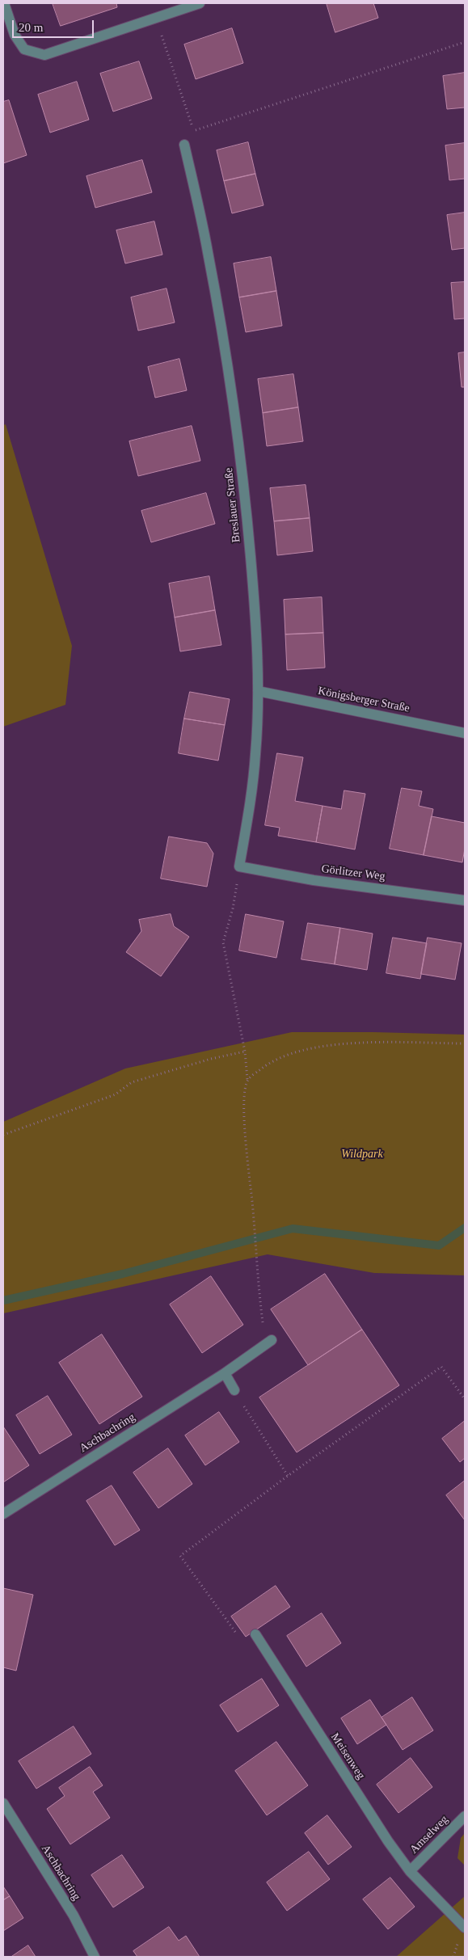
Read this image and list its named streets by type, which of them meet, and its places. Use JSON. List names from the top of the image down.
{
  "streets": {
    "street": [
      "Breslauer Straße",
      "Königsberger Straße",
      "Görlitzer Weg",
      "Aschbachring",
      "Meisenweg",
      "Amselweg"
    ]
  },
  "crossings": [
    ["Breslauer Straße", "Königsberger Straße"],
    ["Breslauer Straße", "Görlitzer Weg"],
    ["Meisenweg", "Amselweg"]
  ],
  "parks": ["Wildpark"],
  "scale_bar": "20 m"
}
